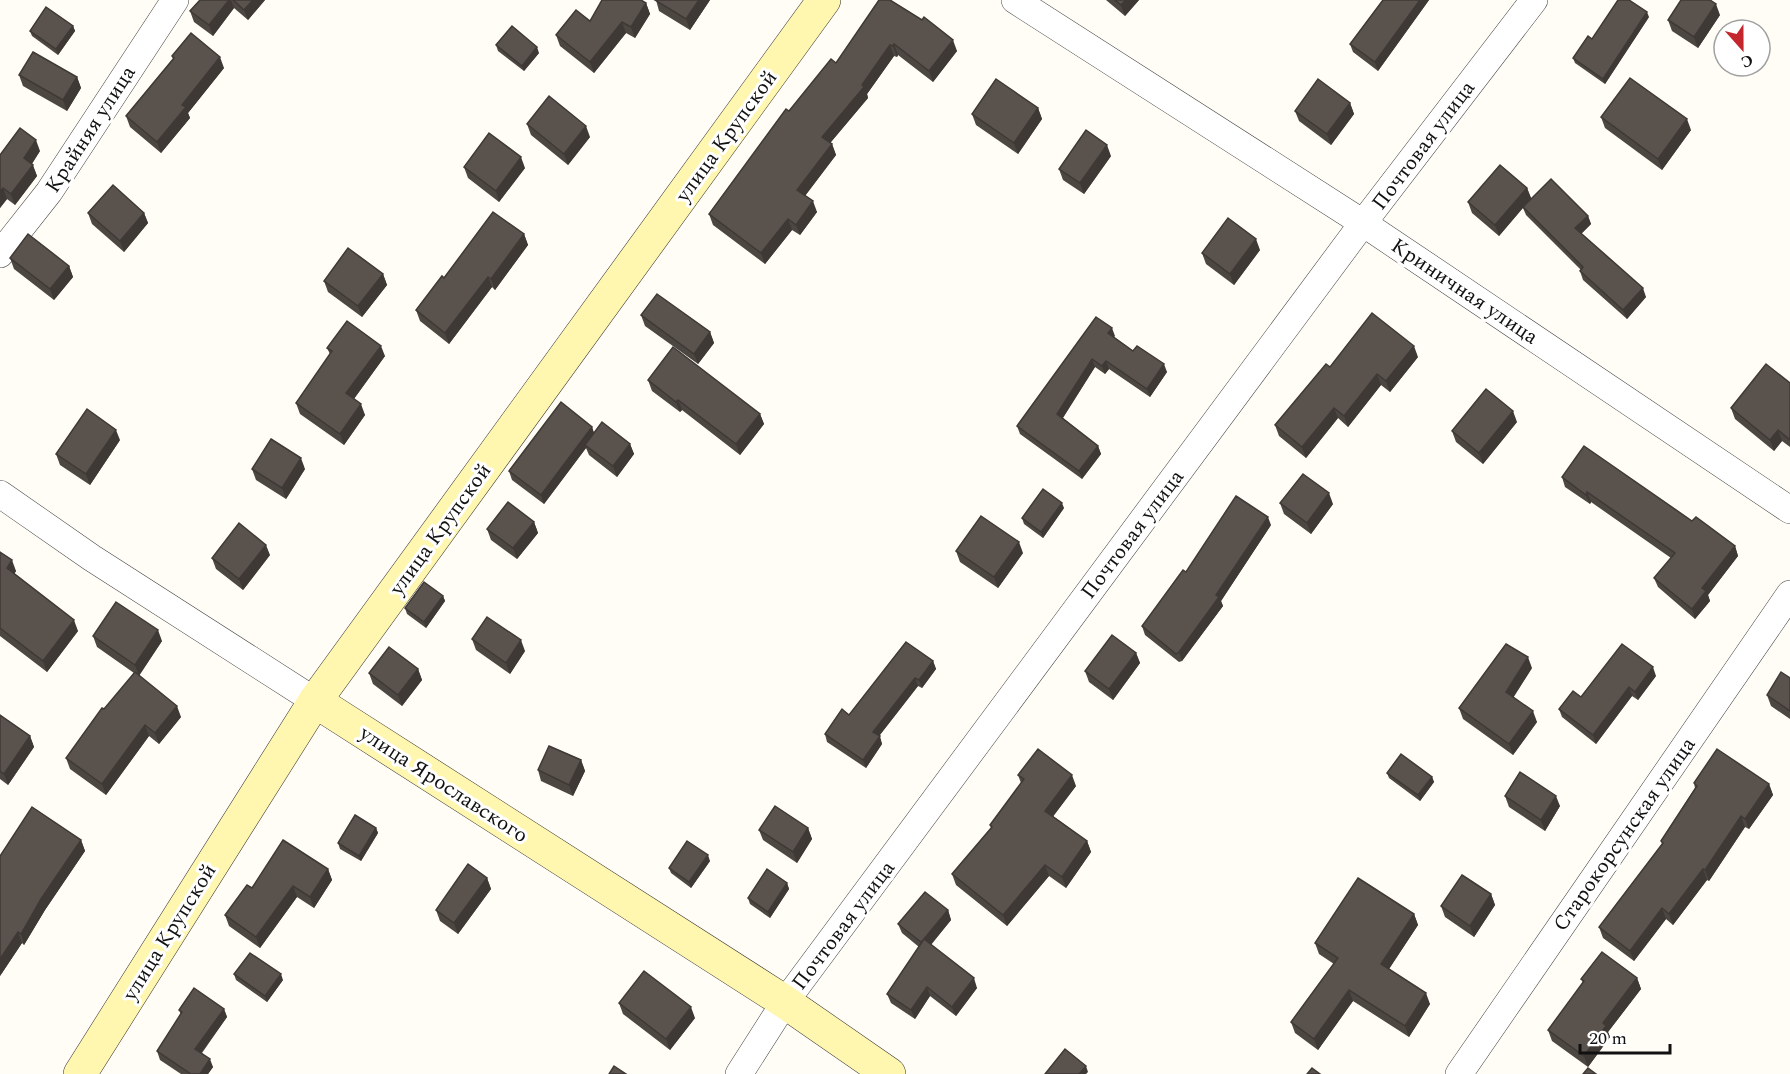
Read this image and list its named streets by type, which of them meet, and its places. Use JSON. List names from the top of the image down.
{
  "streets": {
    "street": [
      "Крайняя улица",
      "улица Крупской",
      "Почтовая улица",
      "Криничная улица",
      "улица Ярославского",
      "Старокорсунская улица"
    ]
  },
  "crossings": [
    ["улица Крупской", "улица Ярославского"],
    ["Почтовая улица", "Криничная улица"],
    ["Почтовая улица", "улица Ярославского"]
  ],
  "scale_bar": "20 m",
  "north": "bottom"
}
